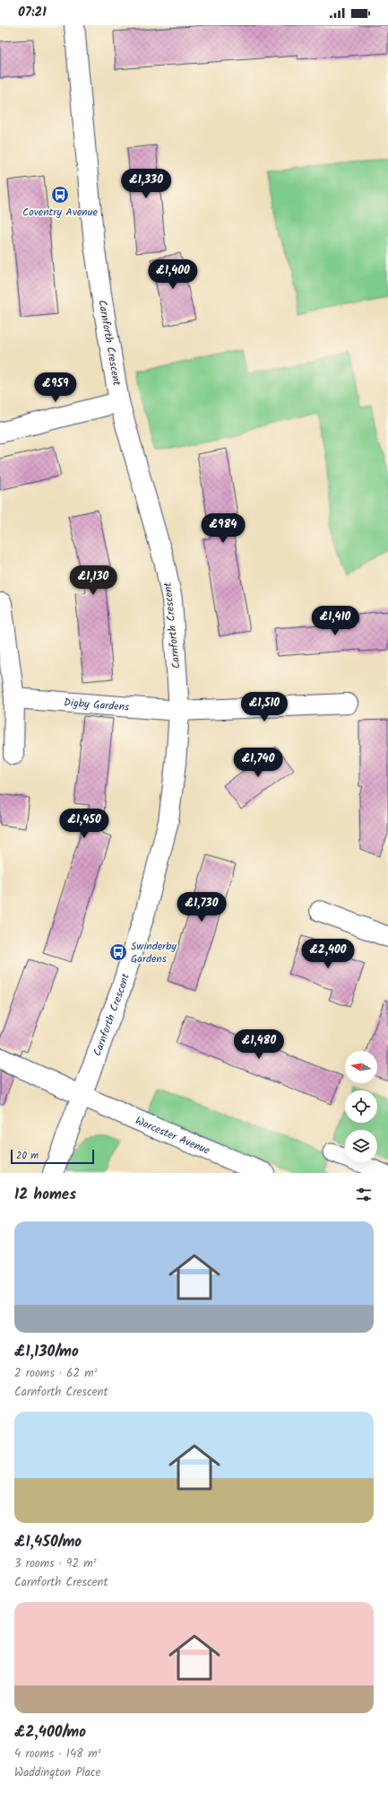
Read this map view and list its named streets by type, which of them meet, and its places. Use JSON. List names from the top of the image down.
{
  "streets": {
    "street": ["Carnforth Crescent", "Digby Gardens", "Worcester Avenue"]
  },
  "crossings": [
    ["Carnforth Crescent", "Digby Gardens"],
    ["Carnforth Crescent", "Worcester Avenue"]
  ],
  "places": {
    "bus stop": ["Coventry Avenue", "Swinderby Gardens"]
  },
  "scale_bar": "20 m",
  "north": "left",
  "page": {
    "status": "07:21",
    "price": [
      "£1,330",
      "£1,400",
      "£959",
      "£984",
      "£1,130",
      "£1,410",
      "£1,510",
      "£1,740",
      "£1,450",
      "£1,730",
      "£2,400",
      "£1,480"
    ],
    "scale": "20 m",
    "heading": "12 homes",
    "list": [
      {
        "name": "£1,130/mo",
        "note": "2 rooms · 62 m² · Carnforth Crescent"
      },
      {
        "name": "£1,450/mo",
        "note": "3 rooms · 92 m² · Carnforth Crescent"
      },
      {
        "name": "£2,400/mo",
        "note": "4 rooms · 148 m² · Waddington Place"
      }
    ]
  }
}
